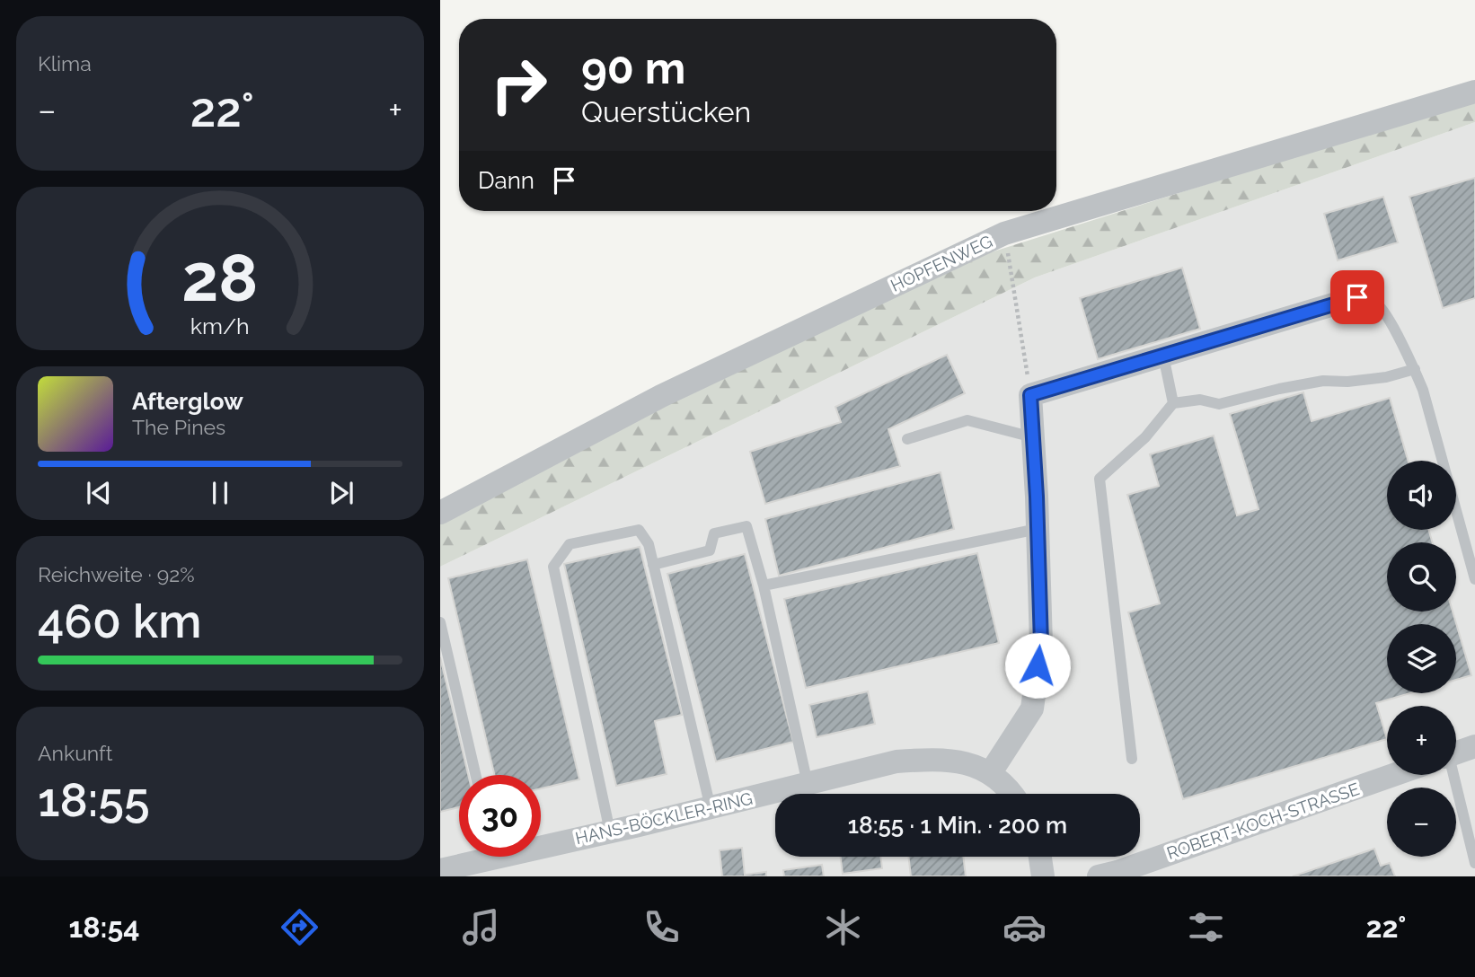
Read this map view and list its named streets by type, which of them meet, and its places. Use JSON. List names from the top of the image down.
{
  "streets": {
    "street": ["HOPFENWEG", "HANS-BÖCKLER-RING", "ROBERT-KOCH-STRASSE"]
  },
  "page": {
    "tile": [
      "Klima",
      ["Reichweite · 92%", "460 km"],
      ["Ankunft", "18:55"]
    ],
    "turn": ["90 m", "Querstücken"],
    "heat": ["−", "22°", "+"],
    "then": "Dann",
    "song": ["Afterglow", "The Pines"],
    "map_buttons": ["+", "−"],
    "limit": "30",
    "trip": "18:55 · 1 Min. · 200 m",
    "tabs": ["18:54", "22°"],
    "gauge": ["28", "km/h"]
  }
}
